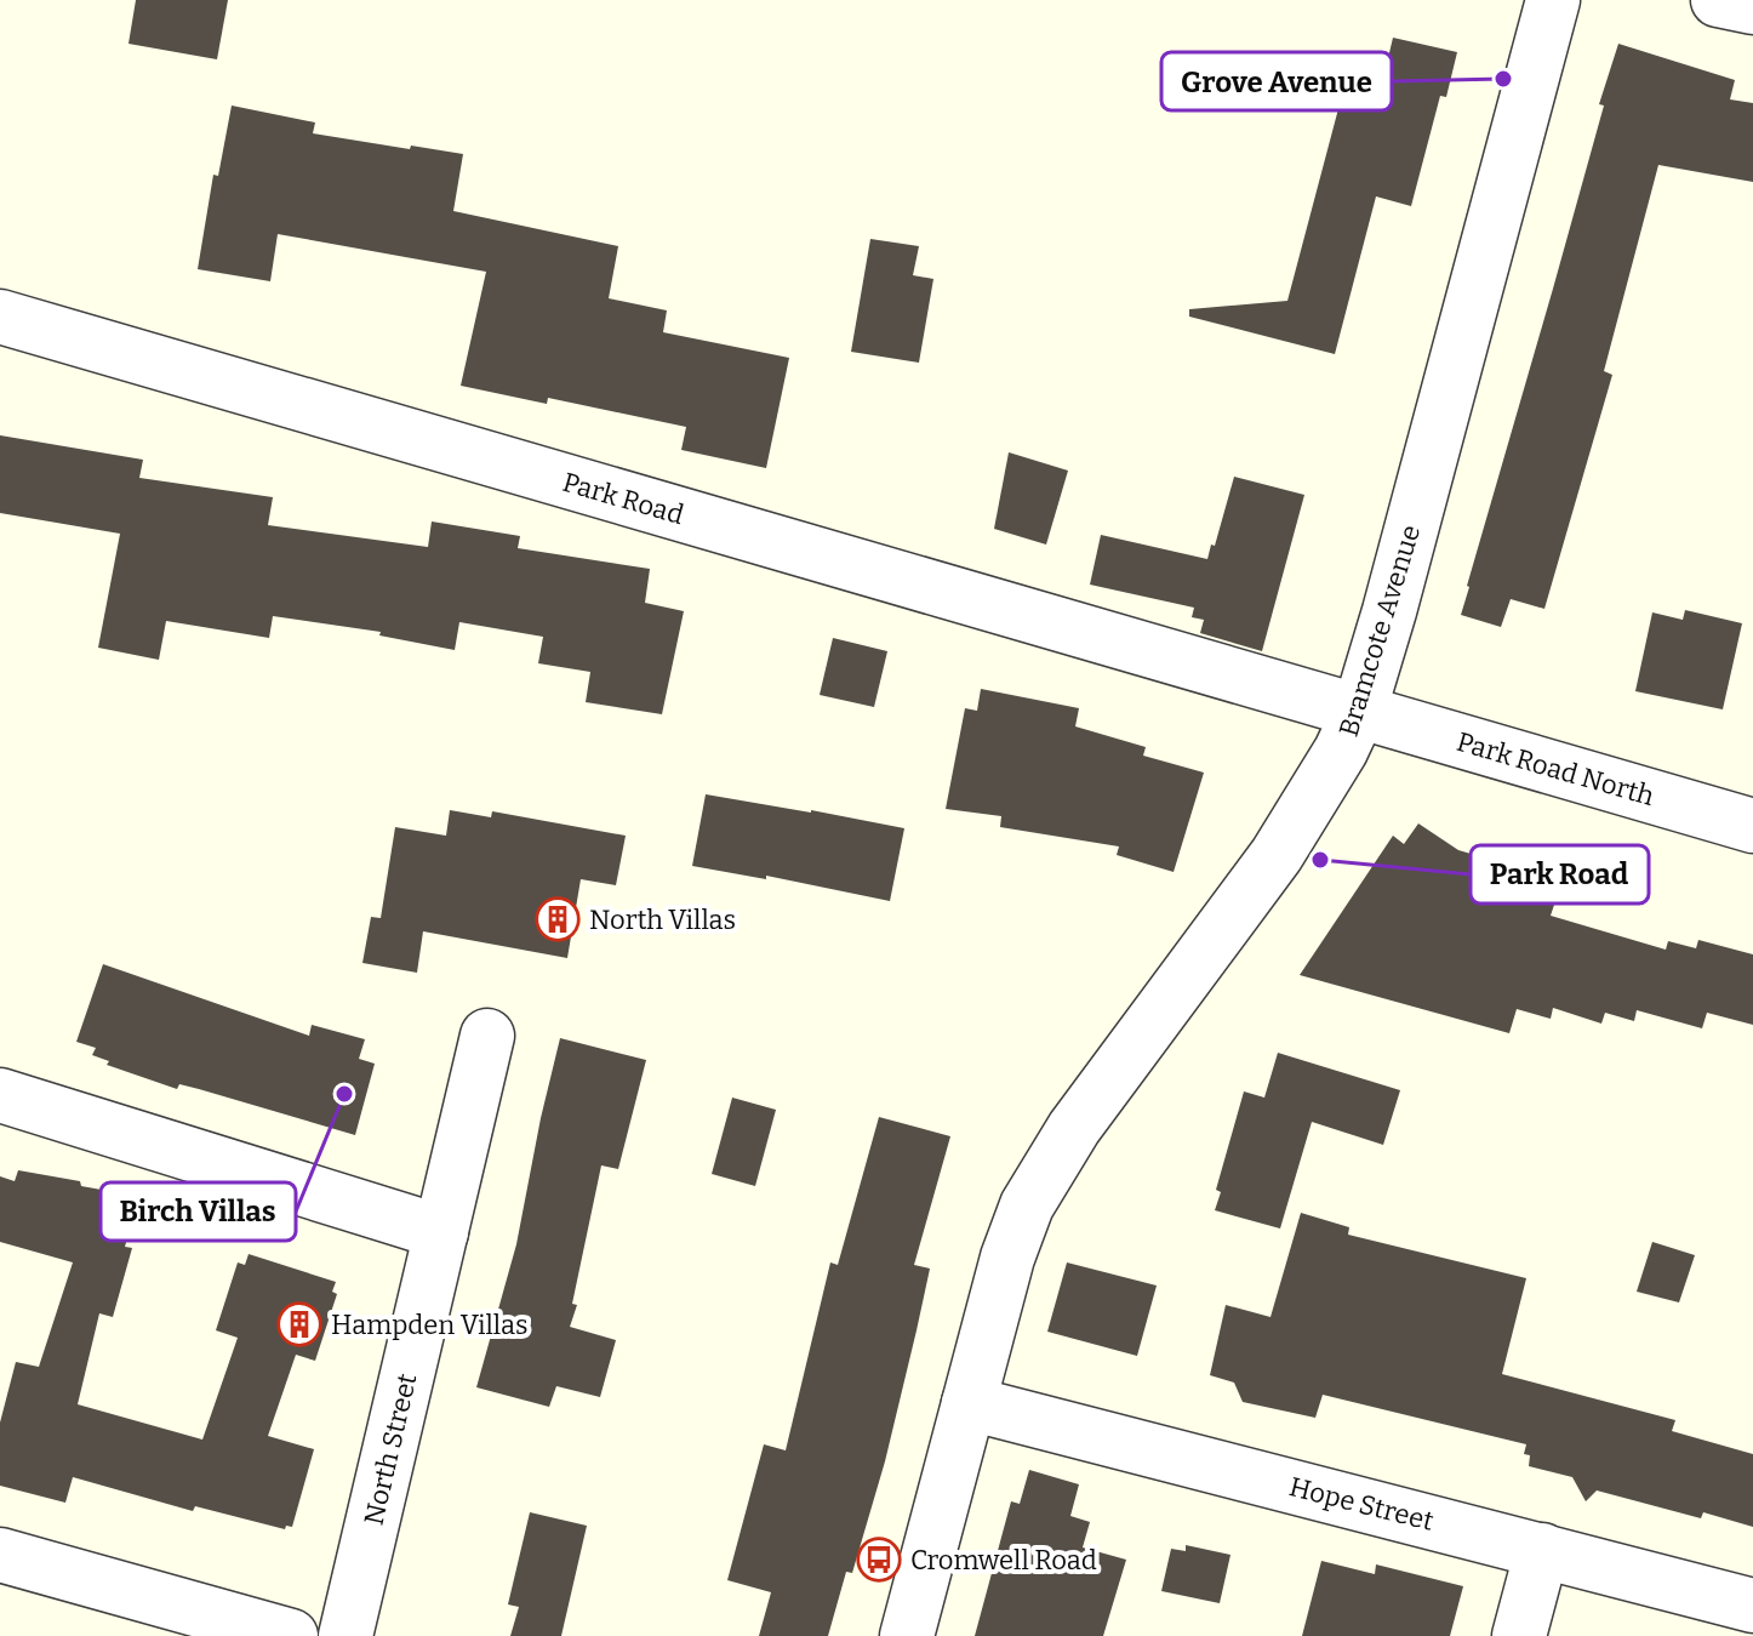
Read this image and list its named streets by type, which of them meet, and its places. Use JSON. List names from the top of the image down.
{
  "streets": {
    "street": [
      "Park Road",
      "Bramcote Avenue",
      "Park Road North",
      "North Street",
      "Hope Street"
    ]
  },
  "crossings": [
    ["Park Road", "Bramcote Avenue"],
    ["Park Road", "Park Road North"],
    ["Bramcote Avenue", "Park Road North"],
    ["Bramcote Avenue", "Hope Street"]
  ],
  "places": {
    "other": ["Grove Avenue", "Park Road", "Birch Villas"],
    "building": ["North Villas", "Hampden Villas"],
    "bus stop": ["Cromwell Road"]
  }
}
